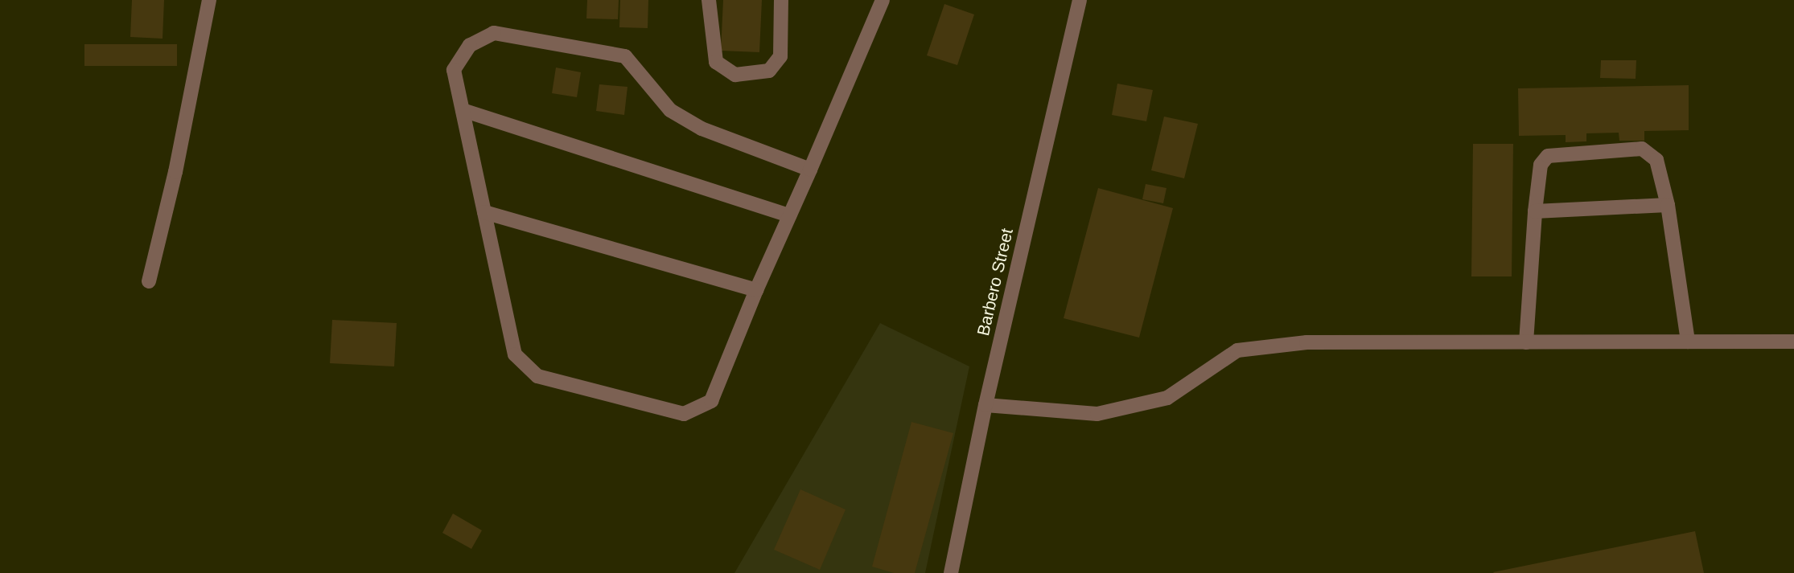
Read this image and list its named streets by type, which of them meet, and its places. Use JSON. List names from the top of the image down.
{
  "streets": {
    "street": ["Barbero Street"]
  }
}
